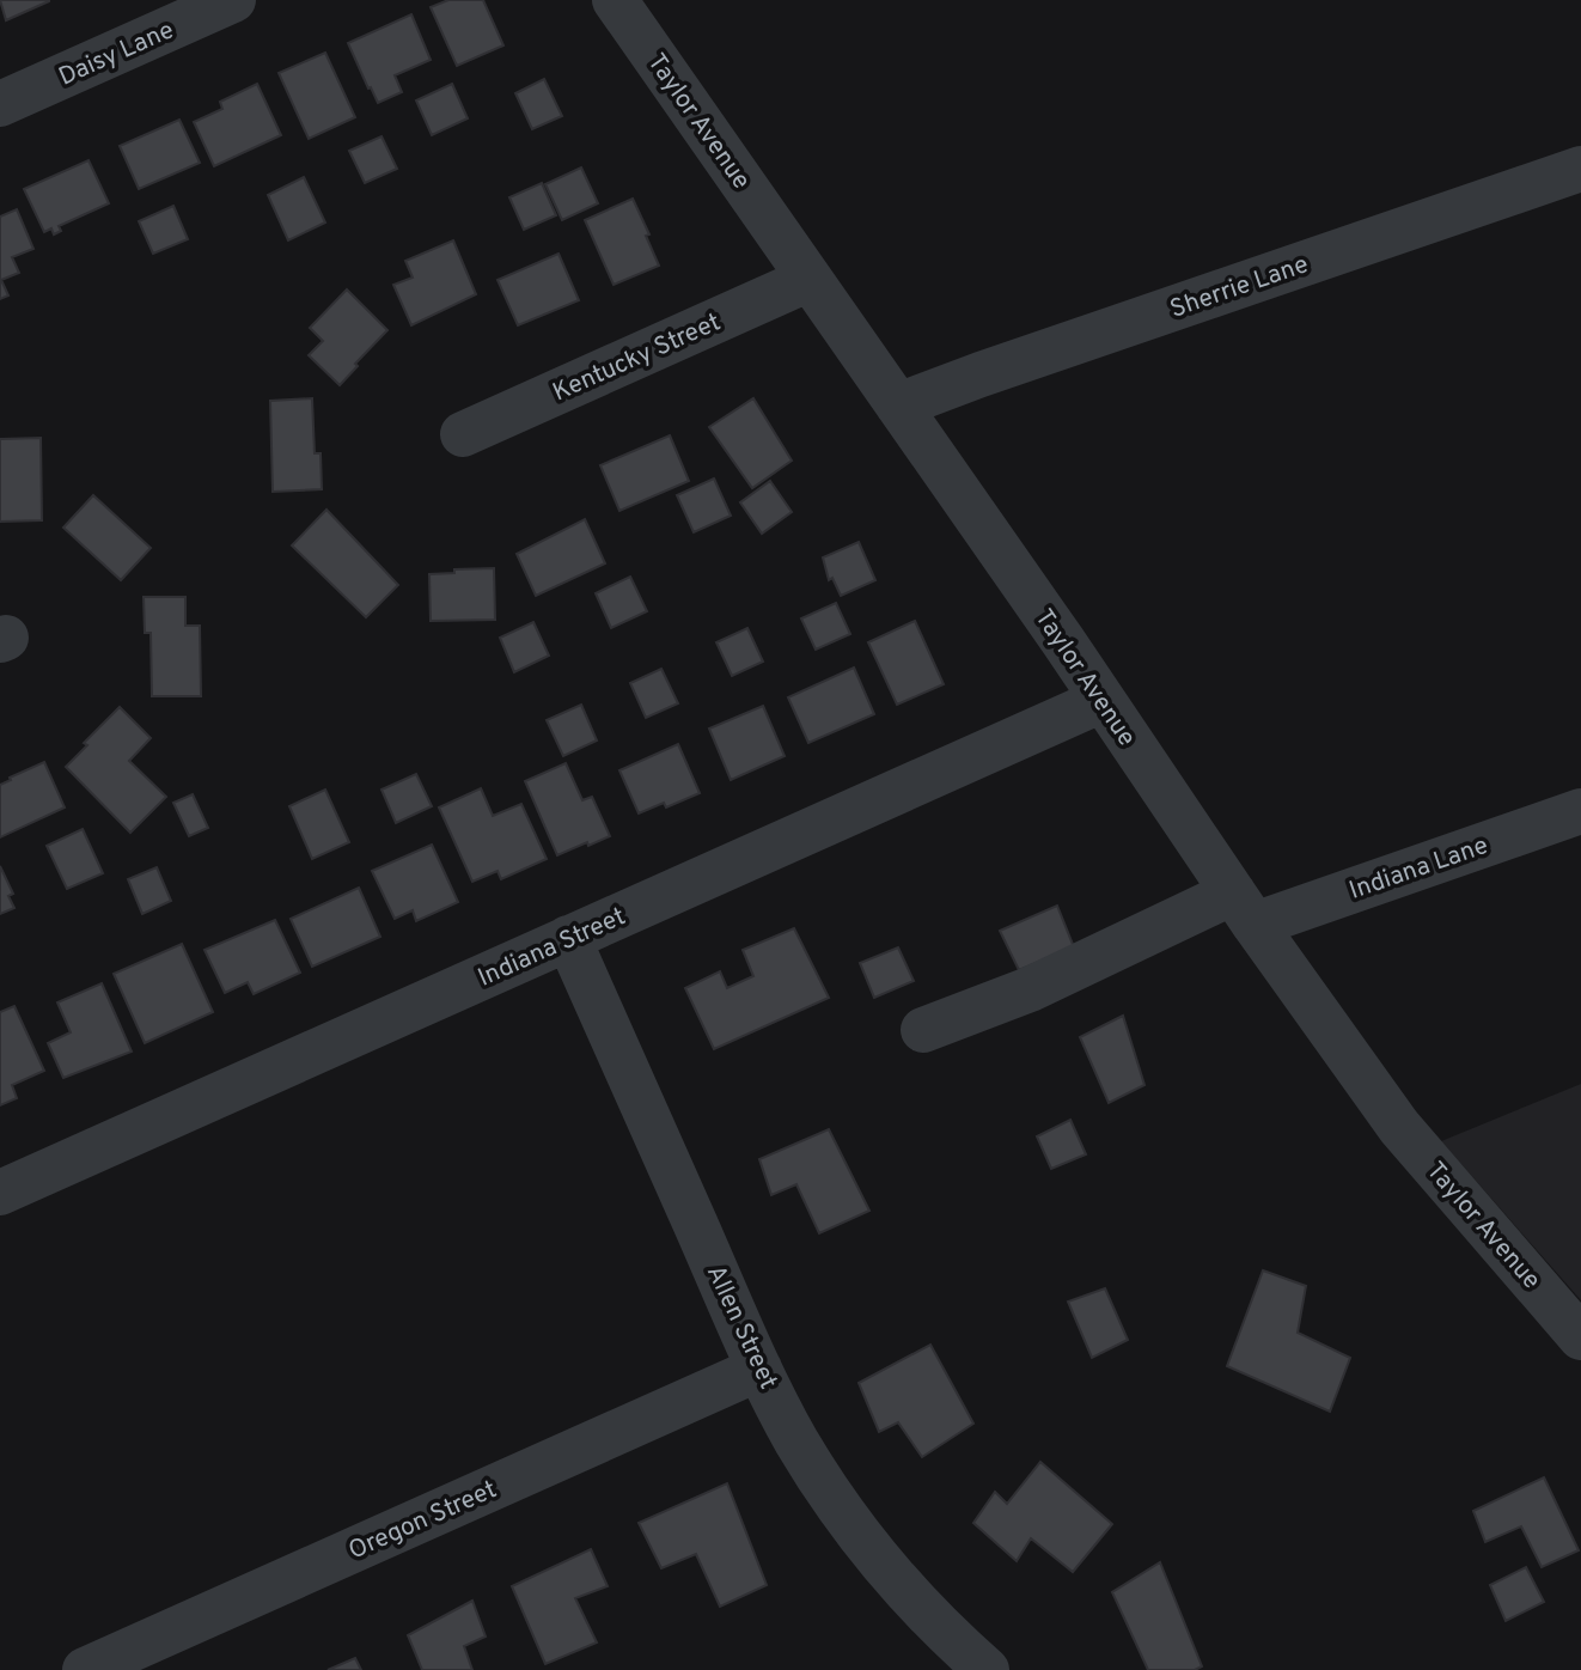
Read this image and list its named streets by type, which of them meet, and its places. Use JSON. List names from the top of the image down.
{
  "streets": {
    "street": [
      "Daisy Lane",
      "Taylor Avenue",
      "Sherrie Lane",
      "Kentucky Street",
      "Indiana Lane",
      "Indiana Street",
      "Allen Street",
      "Oregon Street"
    ]
  },
  "crossings": [
    ["Taylor Avenue", "Sherrie Lane"],
    ["Taylor Avenue", "Kentucky Street"],
    ["Taylor Avenue", "Indiana Lane"],
    ["Taylor Avenue", "Indiana Street"],
    ["Indiana Street", "Allen Street"],
    ["Allen Street", "Oregon Street"]
  ]
}
